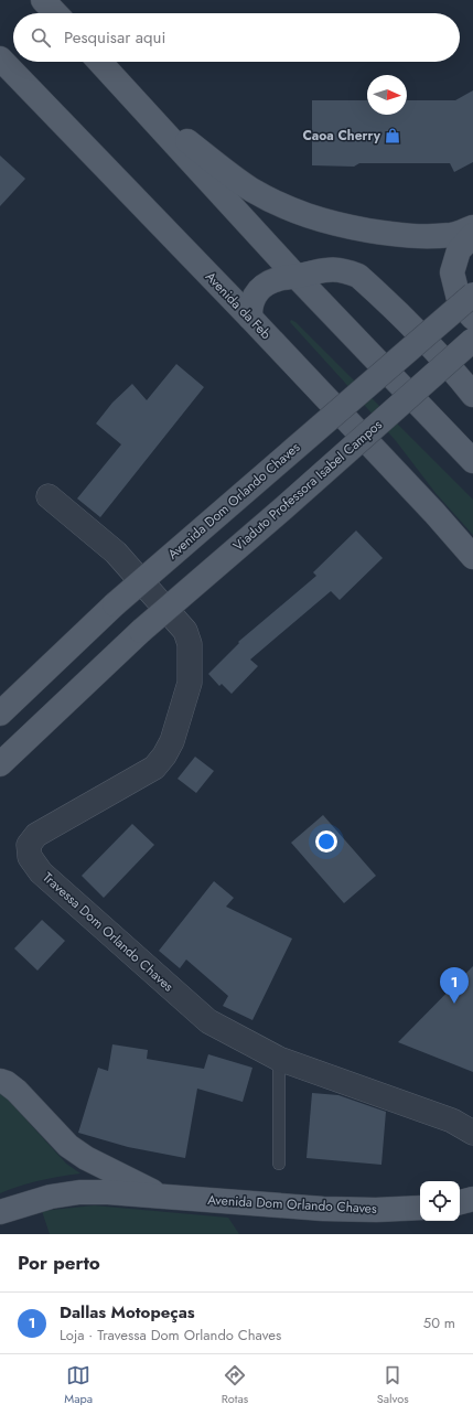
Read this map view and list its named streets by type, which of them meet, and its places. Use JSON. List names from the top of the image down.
{
  "streets": {
    "main road": ["Avenida da Feb", "Viaduto Professora Isabel Campos", "Avenida Dom Orlando Chaves"],
    "street": ["Travessa Dom Orlando Chaves"]
  },
  "places": {
    "shop": ["Caoa Cherry"]
  },
  "north": "right",
  "page": {
    "search": "Pesquisar aqui",
    "pins": "1",
    "heading": "Por perto",
    "list": [
      {
        "mark": "1",
        "name": "Dallas Motopeças",
        "note": "Loja · Travessa Dom Orlando Chaves",
        "value": "50 m"
      }
    ],
    "nav": ["Mapa", "Rotas", "Salvos"]
  }
}
